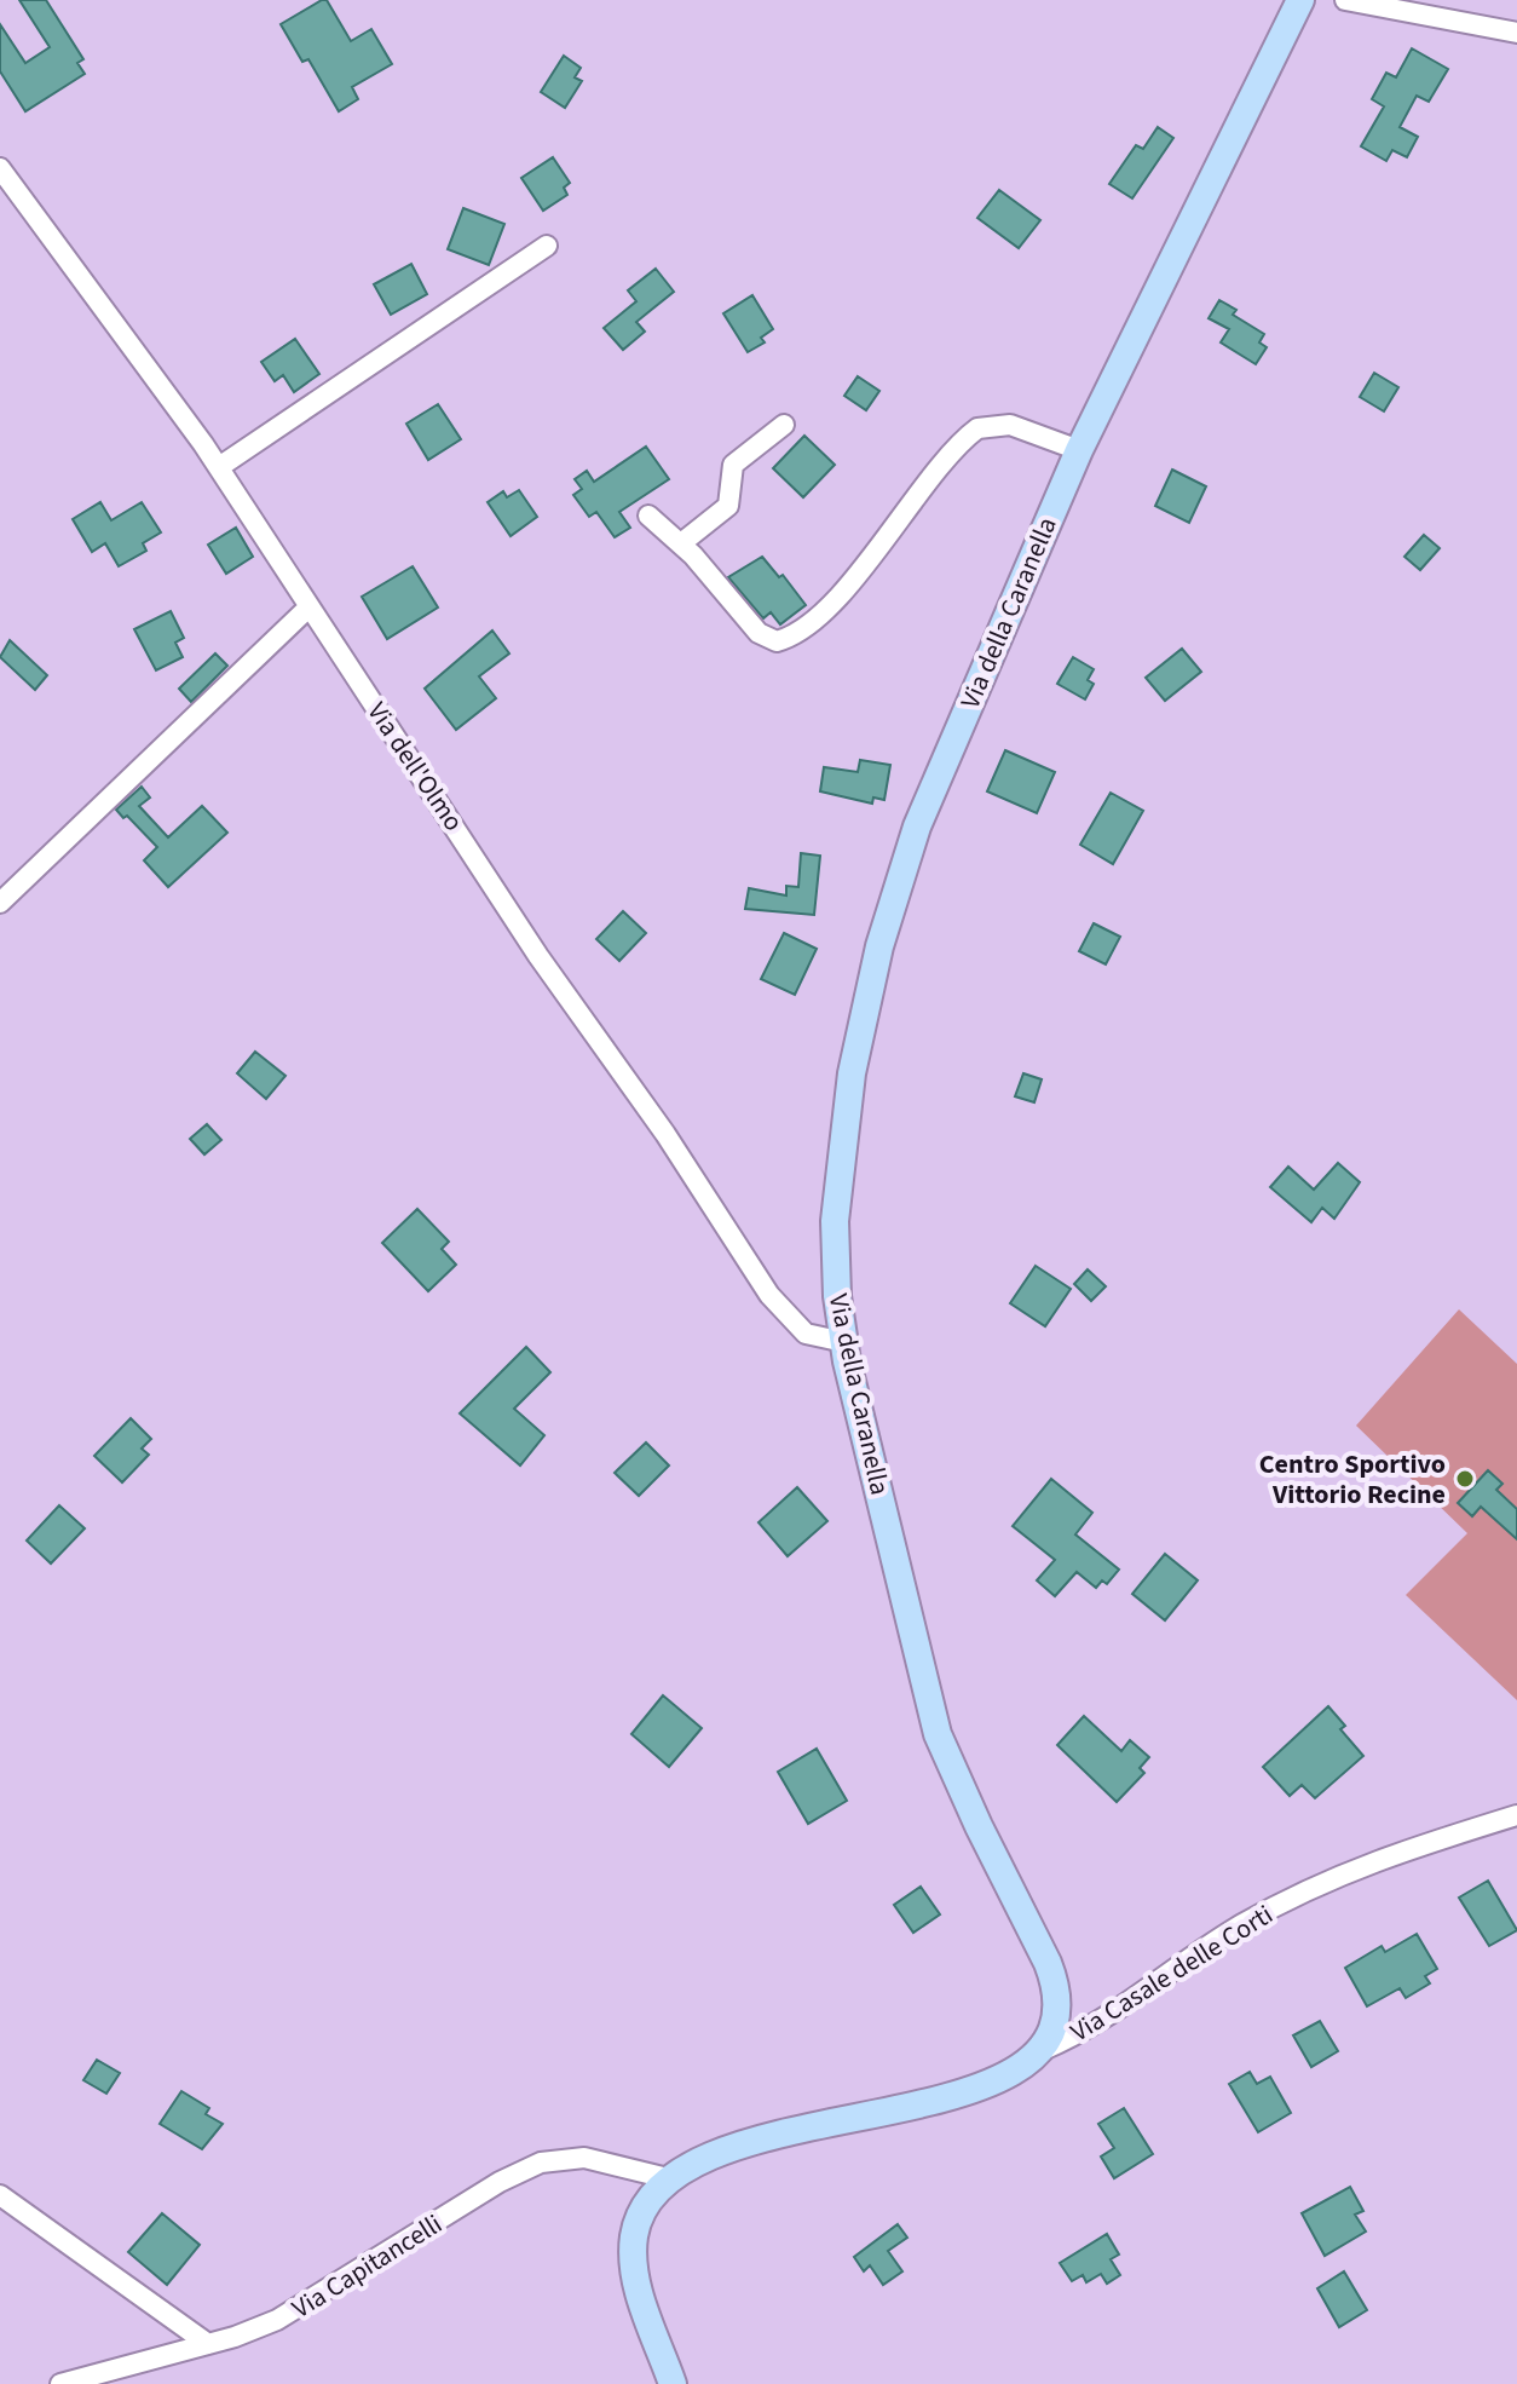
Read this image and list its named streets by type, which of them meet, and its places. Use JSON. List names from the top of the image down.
{
  "streets": {
    "main road": ["Via della Caranella"],
    "street": ["Via dell'Olmo", "Via Casale delle Corti", "Via Capitancelli"]
  },
  "crossings": [
    ["Via della Caranella", "Via dell'Olmo"],
    ["Via della Caranella", "Via Casale delle Corti"]
  ],
  "places": ["Centro Sportivo Vittorio Recine"]
}
